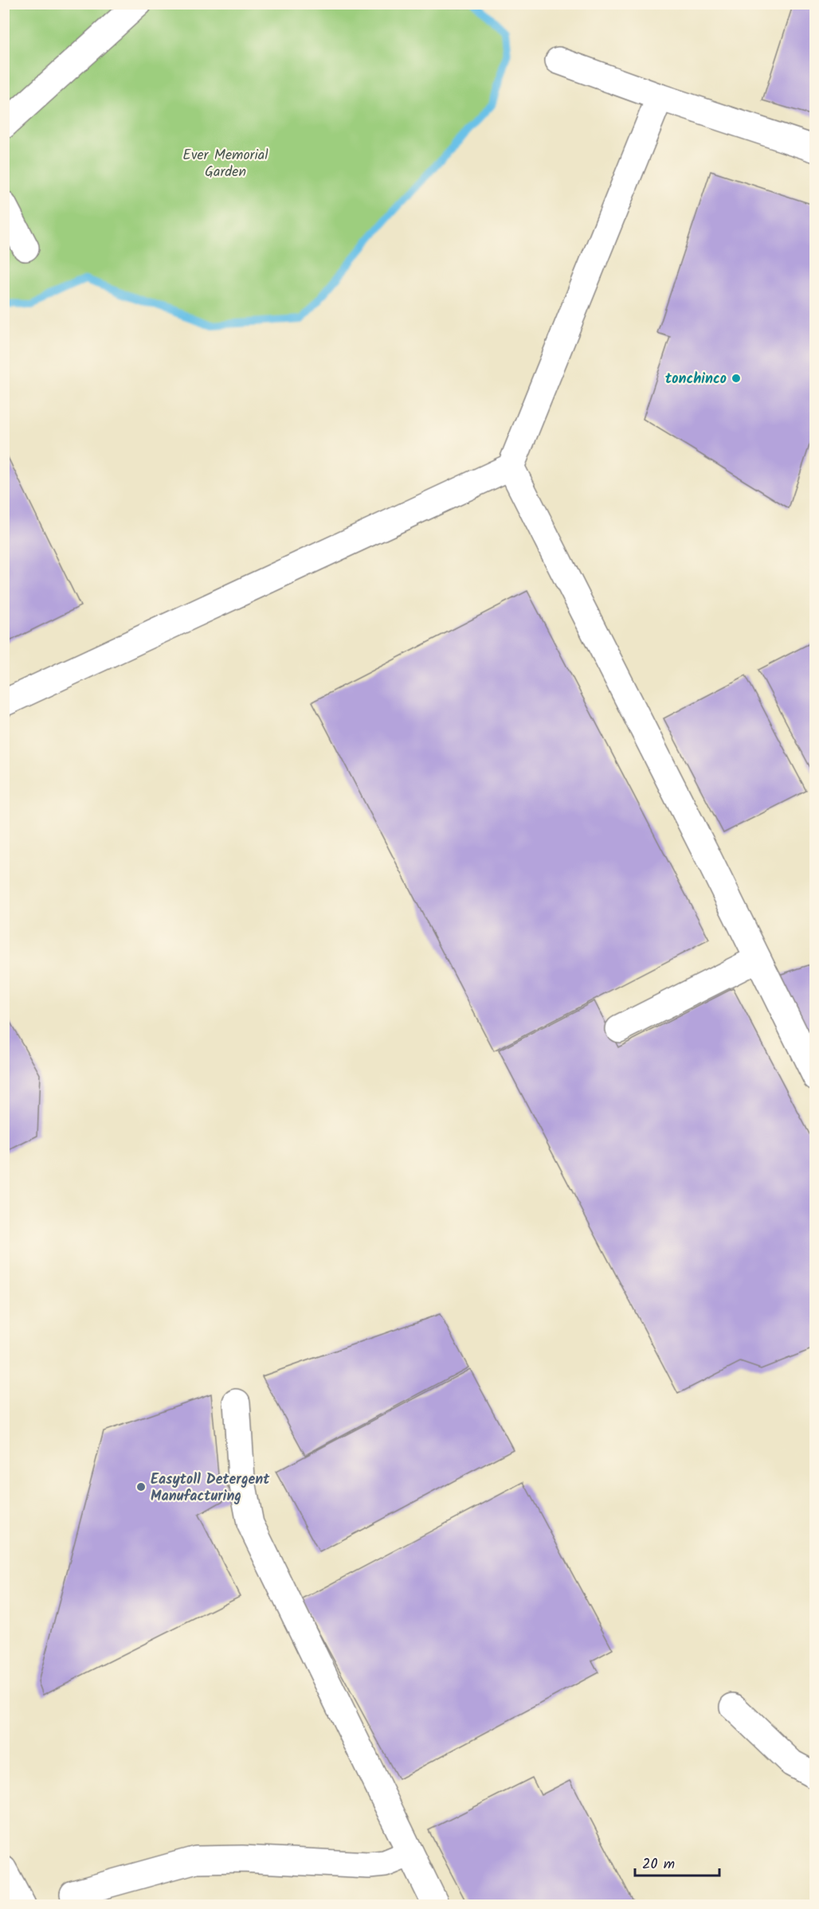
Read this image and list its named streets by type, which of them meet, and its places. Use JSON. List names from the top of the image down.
{
  "parks": ["Ever Memorial Garden"],
  "places": ["tonchinco", "Easytoll Detergent Manufacturing"],
  "scale_bar": "20 m"
}
